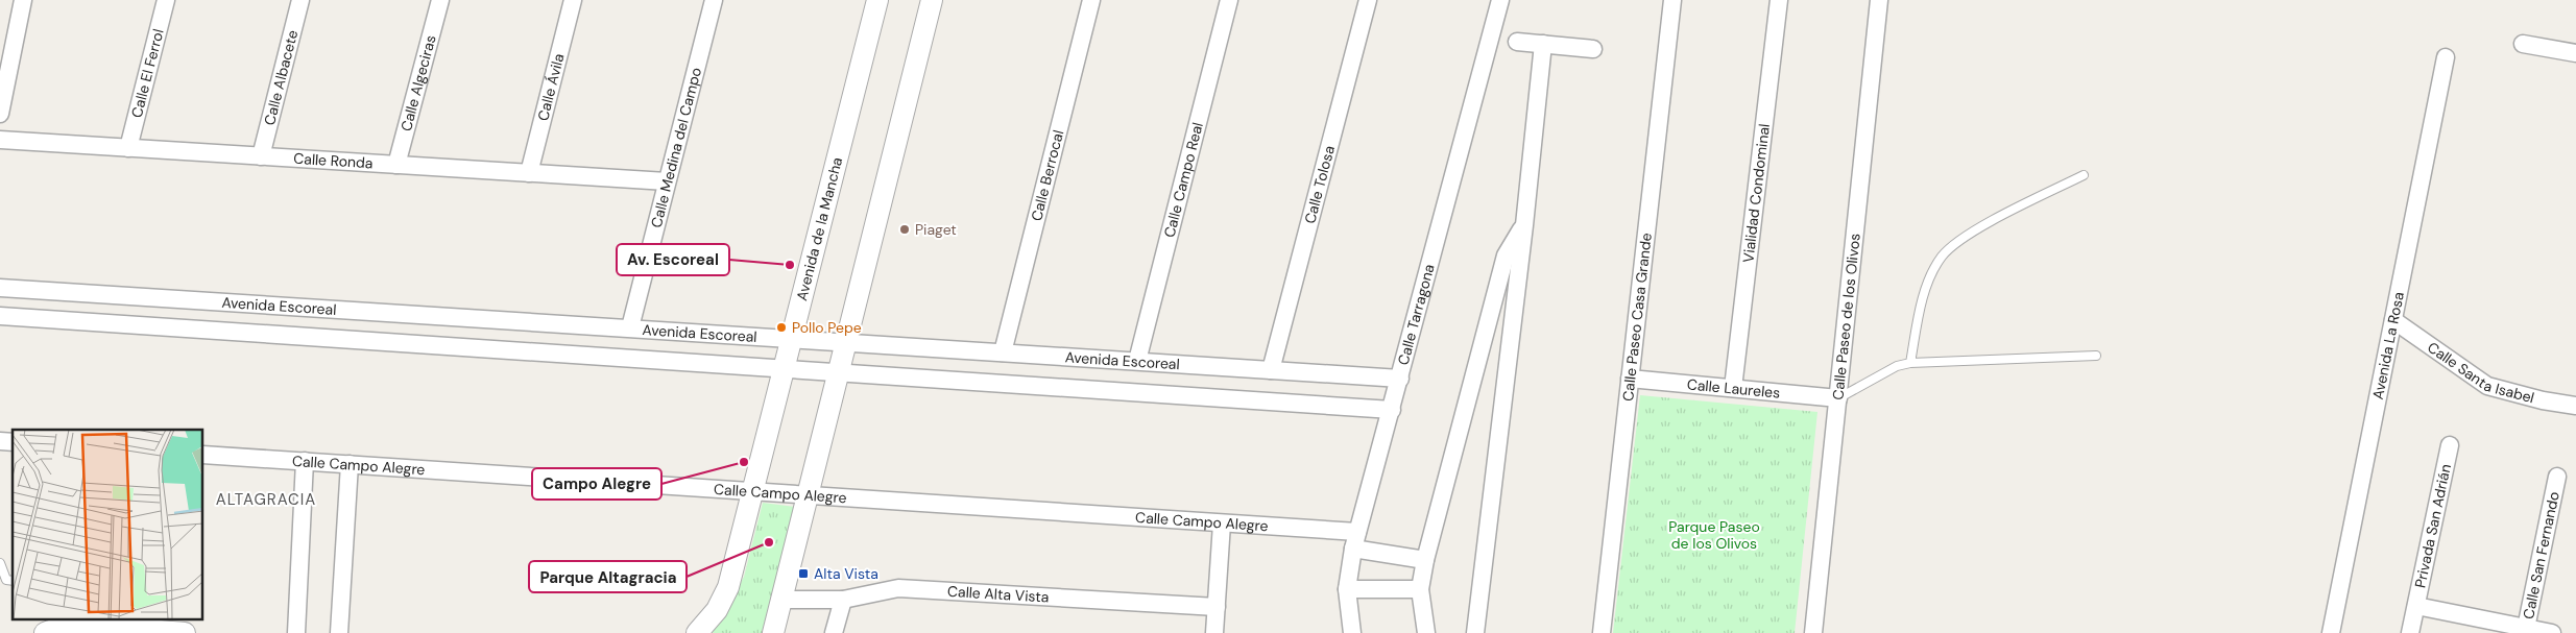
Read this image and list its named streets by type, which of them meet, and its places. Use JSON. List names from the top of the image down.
{
  "streets": {
    "street": [
      "Calle El Ferrol",
      "Calle Albacete",
      "Calle Algeciras",
      "Calle Ávila",
      "Calle Medina del Campo",
      "Calle Ronda",
      "Calle Berrocal",
      "Calle Campo Real",
      "Calle Tolosa",
      "Vialidad Condominal",
      "Avenida de la Mancha",
      "Avenida Escoreal",
      "Calle Tarragona",
      "Calle Paseo Casa Grande",
      "Calle Paseo de los Olivos",
      "Avenida La Rosa",
      "Calle Santa Isabel",
      "Calle Laureles",
      "Calle Campo Alegre",
      "Privada San Adrián",
      "Calle San Fernando",
      "Calle Alta Vista"
    ]
  },
  "crossings": [
    ["Calle El Ferrol", "Calle Ronda"],
    ["Calle Albacete", "Calle Ronda"],
    ["Calle Algeciras", "Calle Ronda"],
    ["Calle Ávila", "Calle Ronda"],
    ["Calle Medina del Campo", "Calle Ronda"],
    ["Calle Medina del Campo", "Avenida Escoreal"],
    ["Calle Berrocal", "Avenida Escoreal"],
    ["Calle Campo Real", "Avenida Escoreal"],
    ["Calle Tolosa", "Avenida Escoreal"],
    ["Vialidad Condominal", "Calle Laureles"],
    ["Avenida de la Mancha", "Avenida Escoreal"],
    ["Avenida de la Mancha", "Calle Campo Alegre"],
    ["Avenida Escoreal", "Calle Tarragona"],
    ["Calle Tarragona", "Calle Campo Alegre"],
    ["Calle Paseo Casa Grande", "Calle Laureles"],
    ["Calle Paseo de los Olivos", "Calle Laureles"],
    ["Avenida La Rosa", "Calle Santa Isabel"]
  ],
  "districts": ["ALTAGRACIA"],
  "parks": ["Parque Paseo de los Olivos"],
  "places": {
    "other": [
      "Piaget",
      "Av. Escoreal",
      "Pollo Pepe",
      "Campo Alegre",
      "Parque Altagracia"
    ],
    "transit": ["Alta Vista"]
  }
}
